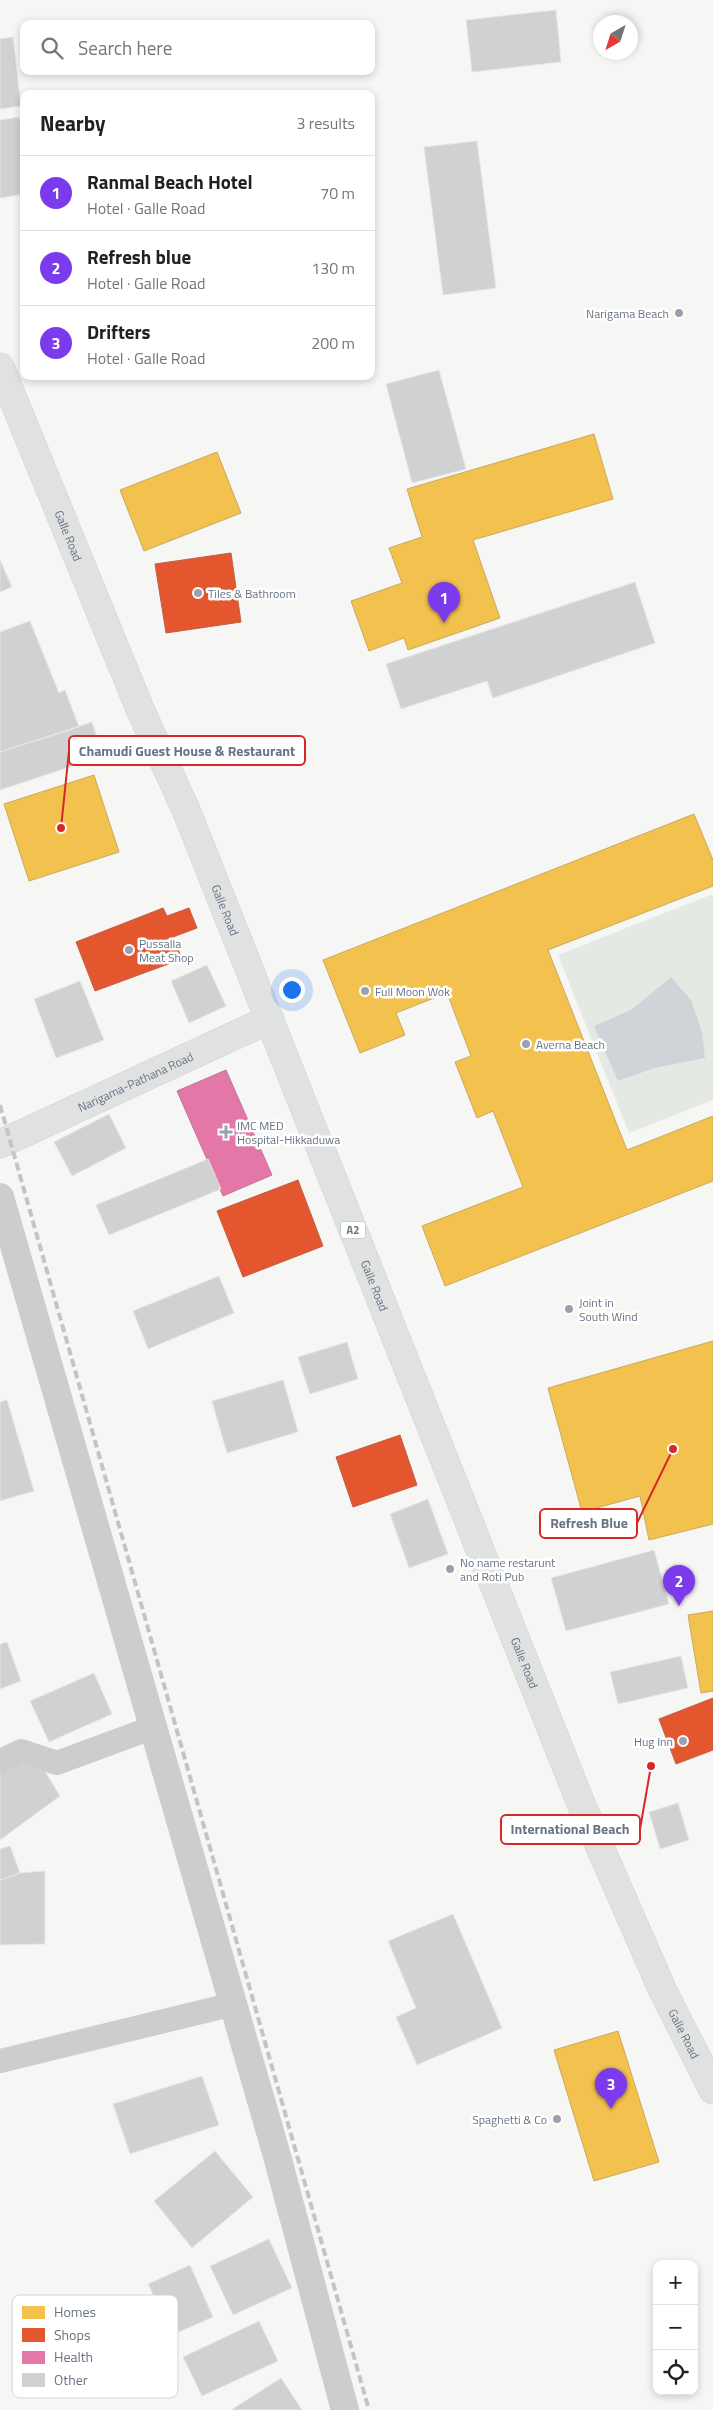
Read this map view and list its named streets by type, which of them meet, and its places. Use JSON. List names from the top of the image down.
{
  "streets": {
    "main road": ["Galle Road", "Narigama-Pathana Road", "A2"]
  },
  "crossings": [
    ["Galle Road", "Narigama-Pathana Road"]
  ],
  "places": {
    "other": [
      "Narigama Beach",
      "Tiles & Bathroom",
      "Chamudi Guest House & Restaurant",
      "Pussalla Meat Shop",
      "Full Moon Wok",
      "Averna Beach",
      "Joint in South Wind",
      "Refresh Blue",
      "No name restarunt and Roti Pub",
      "Hug Inn",
      "International Beach",
      "Spaghetti & Co"
    ],
    "health": ["IMC MED Hospital-Hikkaduwa"]
  },
  "legend": [
    "Homes",
    "Shops",
    "Health",
    "Other"
  ],
  "north": "bottom left",
  "page": {
    "search": "Search here",
    "heading": ["Nearby", "3 results"],
    "list": [
      {
        "mark": "1",
        "name": "Ranmal Beach Hotel",
        "note": "Hotel · Galle Road",
        "value": "70 m"
      },
      {
        "mark": "2",
        "name": "Refresh blue",
        "note": "Hotel · Galle Road",
        "value": "130 m"
      },
      {
        "mark": "3",
        "name": "Drifters",
        "note": "Hotel · Galle Road",
        "value": "200 m"
      }
    ],
    "pins": ["1", "2", "3"],
    "map_buttons": ["+", "−"]
  }
}
